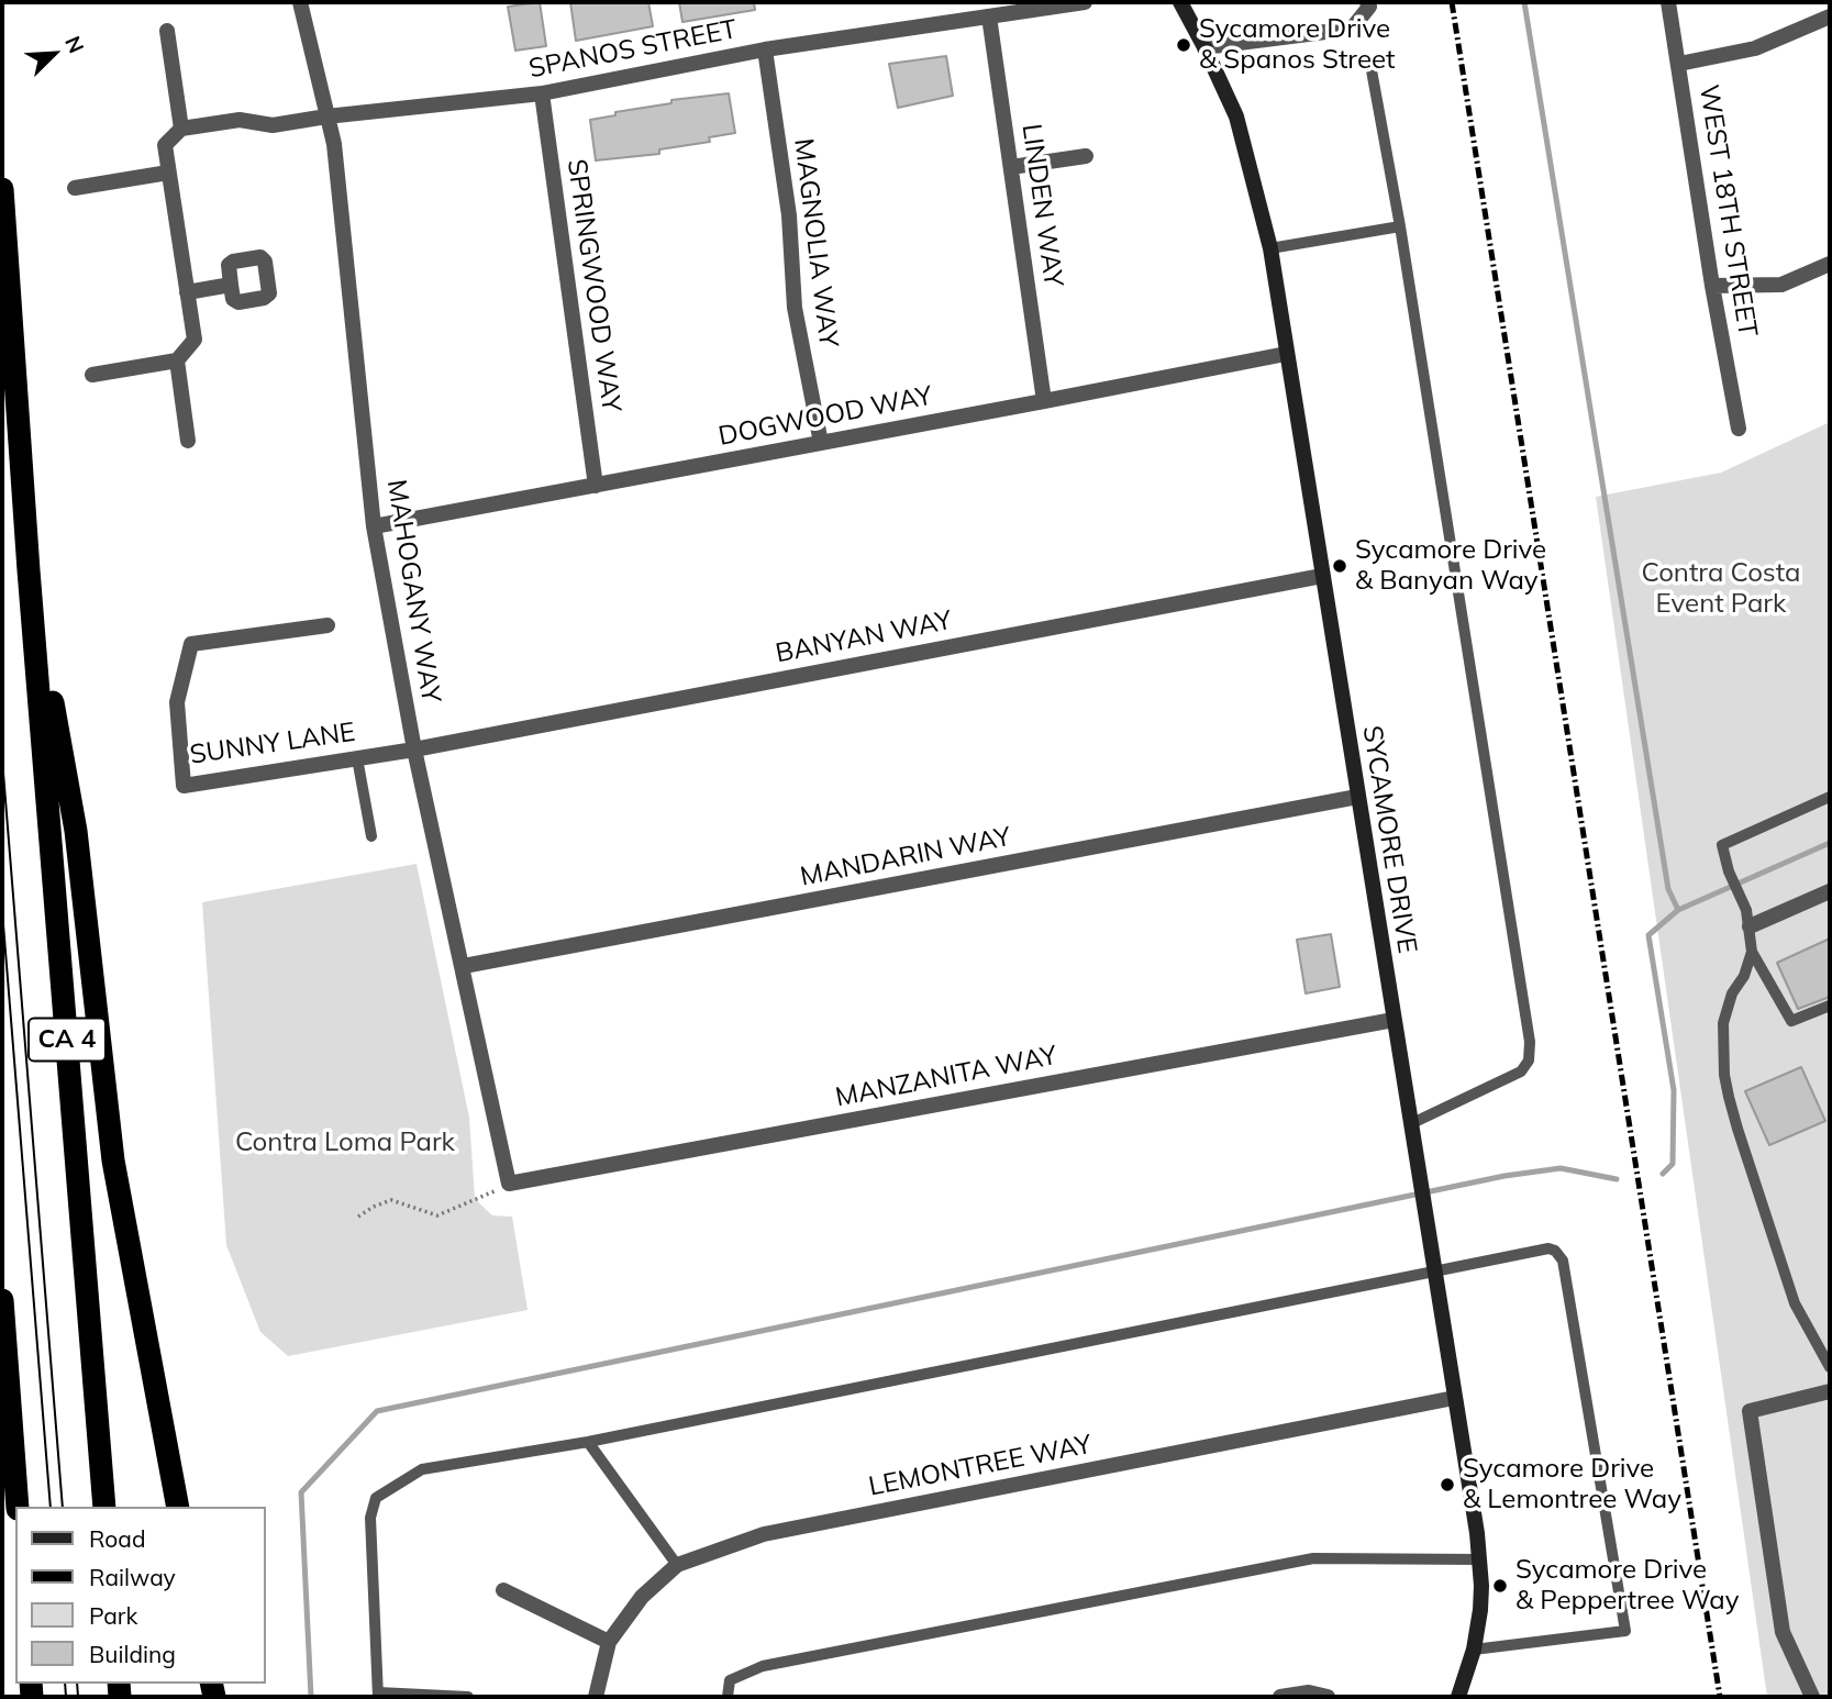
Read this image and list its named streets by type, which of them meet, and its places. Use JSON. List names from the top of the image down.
{
  "streets": {
    "highway": ["CA 4"],
    "street": [
      "SPANOS STREET",
      "LINDEN WAY",
      "WEST 18TH STREET",
      "MAGNOLIA WAY",
      "SPRINGWOOD WAY",
      "DOGWOOD WAY",
      "MAHOGANY WAY",
      "BANYAN WAY",
      "SUNNY LANE",
      "SYCAMORE DRIVE",
      "MANDARIN WAY",
      "MANZANITA WAY",
      "LEMONTREE WAY"
    ]
  },
  "crossings": [
    ["SPANOS STREET", "LINDEN WAY"],
    ["SPANOS STREET", "MAGNOLIA WAY"],
    ["SPANOS STREET", "SPRINGWOOD WAY"],
    ["SPANOS STREET", "MAHOGANY WAY"],
    ["LINDEN WAY", "DOGWOOD WAY"],
    ["MAGNOLIA WAY", "DOGWOOD WAY"],
    ["SPRINGWOOD WAY", "DOGWOOD WAY"],
    ["DOGWOOD WAY", "MAHOGANY WAY"],
    ["DOGWOOD WAY", "SYCAMORE DRIVE"],
    ["MAHOGANY WAY", "BANYAN WAY"],
    ["MAHOGANY WAY", "SUNNY LANE"],
    ["MAHOGANY WAY", "MANDARIN WAY"],
    ["MAHOGANY WAY", "MANZANITA WAY"],
    ["BANYAN WAY", "SUNNY LANE"],
    ["BANYAN WAY", "SYCAMORE DRIVE"],
    ["SYCAMORE DRIVE", "MANDARIN WAY"],
    ["SYCAMORE DRIVE", "MANZANITA WAY"],
    ["SYCAMORE DRIVE", "LEMONTREE WAY"]
  ],
  "parks": ["Contra Costa Event Park", "Contra Loma Park"],
  "places": [
    "Sycamore Drive & Spanos Street",
    "Sycamore Drive & Banyan Way",
    "Sycamore Drive & Lemontree Way",
    "Sycamore Drive & Peppertree Way"
  ],
  "legend": [
    "Road",
    "Railway",
    "Park",
    "Building"
  ],
  "north": "top right"
}
